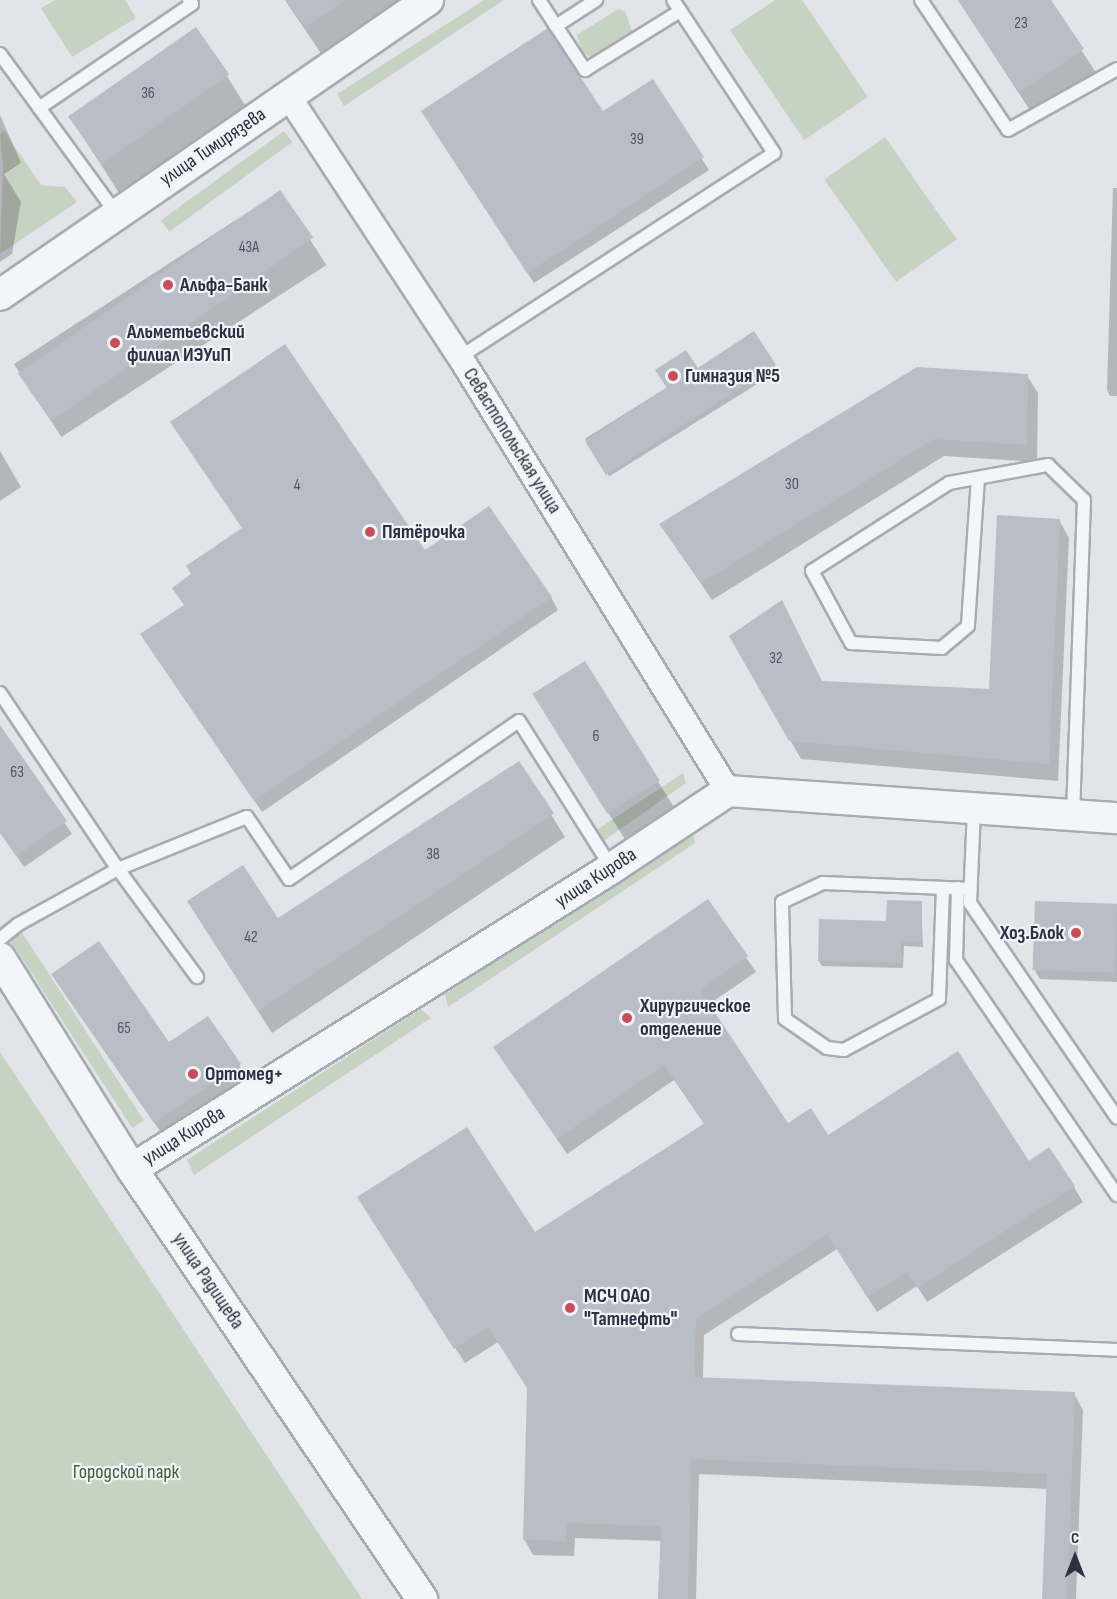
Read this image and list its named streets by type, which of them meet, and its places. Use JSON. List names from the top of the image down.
{
  "streets": {
    "street": [
      "улица Тимирязева",
      "Севастопольская улица",
      "улица Кирова",
      "улица Радищева"
    ]
  },
  "crossings": [
    ["улица Тимирязева", "Севастопольская улица"],
    ["Севастопольская улица", "улица Кирова"],
    ["улица Кирова", "улица Радищева"]
  ],
  "parks": ["Городской парк"],
  "places": [
    "Альфа-Банк",
    "Альметьевский филиал ИЭУиП",
    "Гимназия №5",
    "Пятёрочка",
    "Хоз.Блок",
    "Хирургическое отделение",
    "Ортомед+",
    "МСЧ ОАО \"Татнефть\""
  ],
  "house_numbers": [
    "23",
    "36",
    "39",
    "43А",
    "30",
    "4",
    "32",
    "6",
    "63",
    "38",
    "42",
    "65"
  ],
  "north": "top"
}
